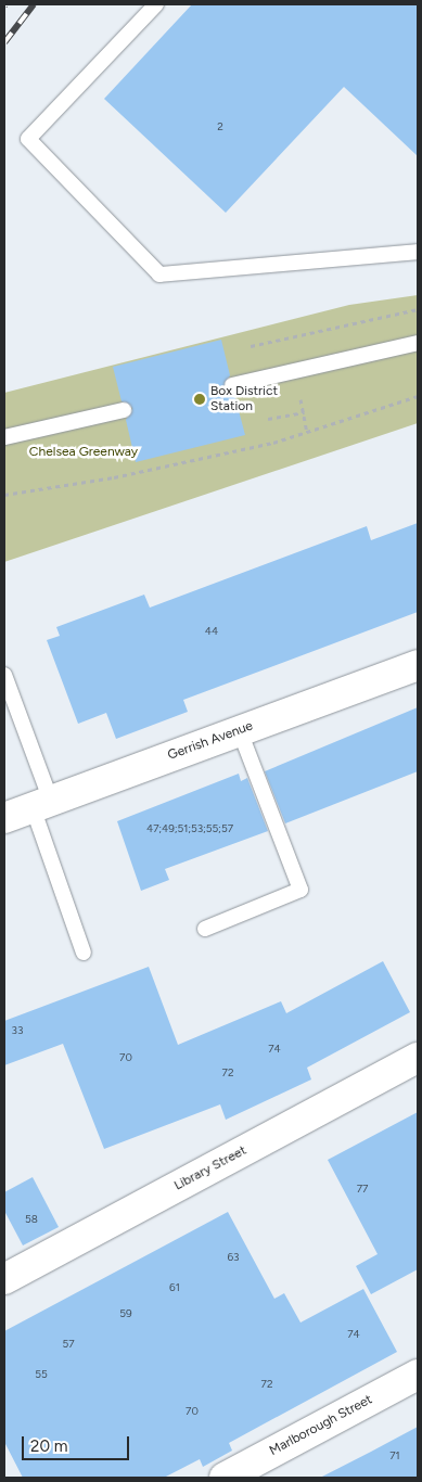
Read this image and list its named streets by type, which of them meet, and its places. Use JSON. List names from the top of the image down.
{
  "streets": {
    "street": ["Gerrish Avenue", "Library Street", "Marlborough Street"]
  },
  "parks": ["Chelsea Greenway"],
  "places": ["Box District Station"],
  "house_numbers": [
    "2",
    "44",
    "47;49;51;53;55;57",
    "33",
    "74",
    "70",
    "72",
    "77",
    "58",
    "63",
    "61",
    "59",
    "74",
    "57",
    "55",
    "72",
    "70",
    "71"
  ],
  "scale_bar": "20 m"
}
